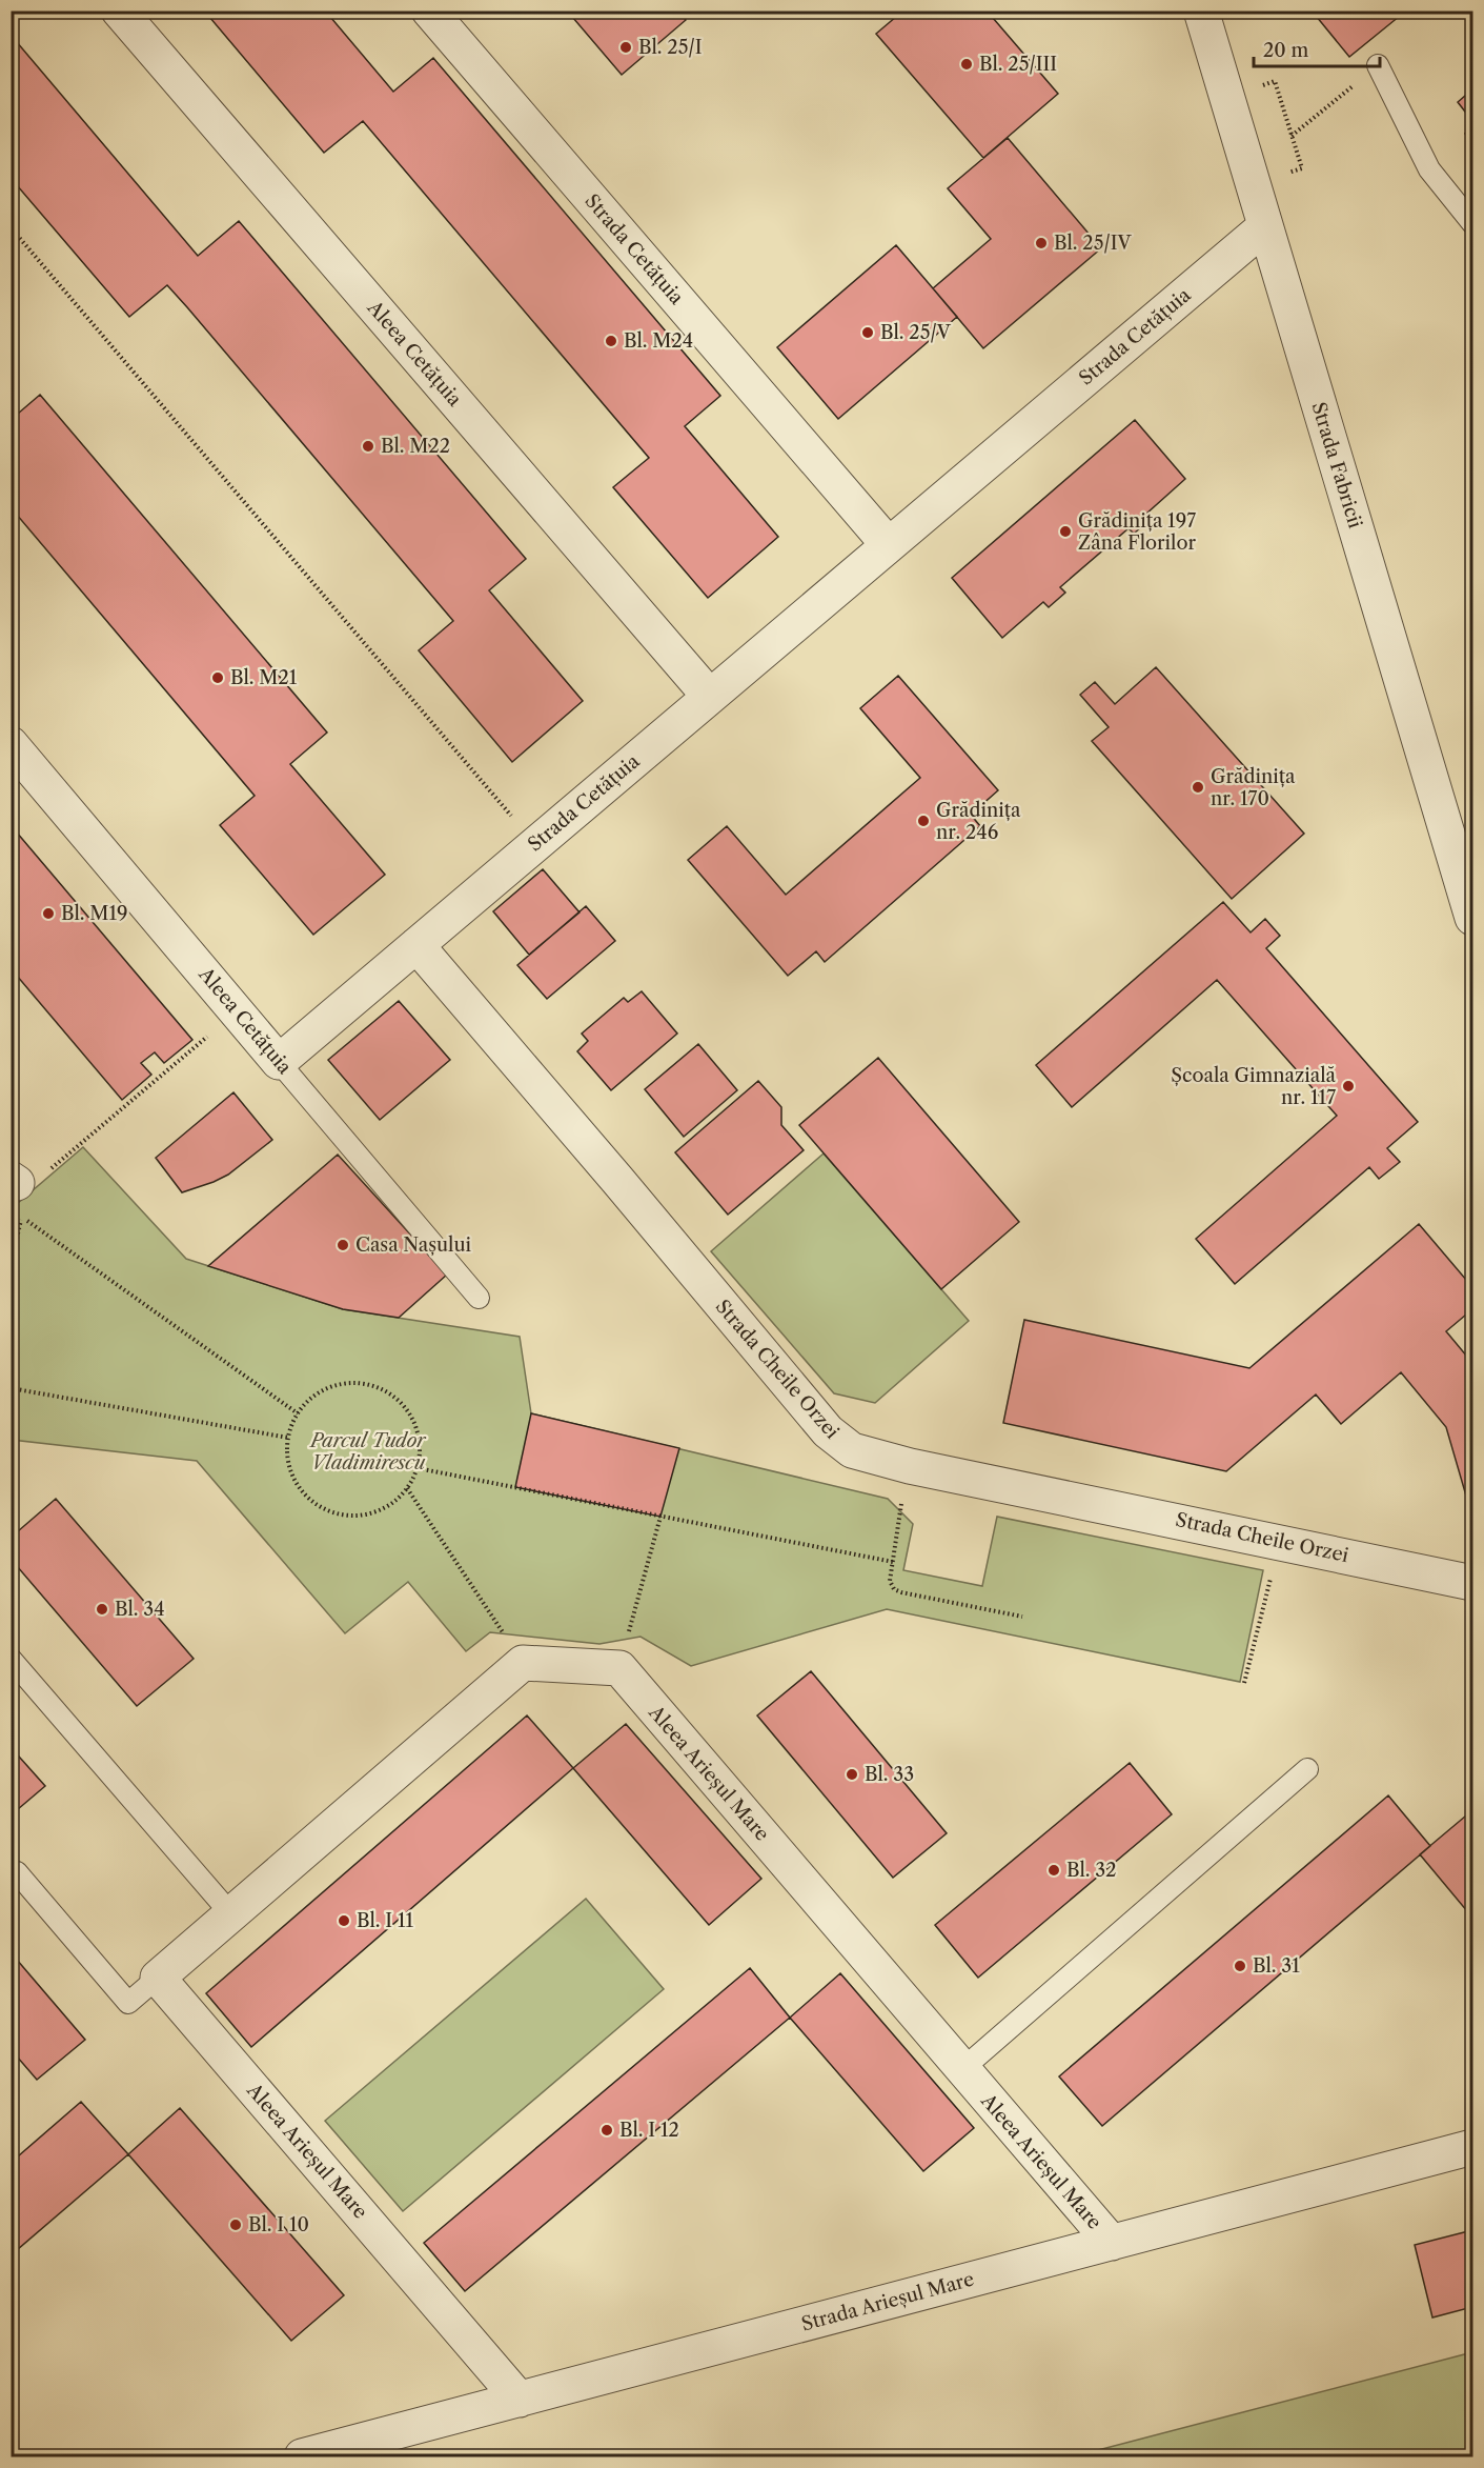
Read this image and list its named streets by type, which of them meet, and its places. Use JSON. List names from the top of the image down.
{
  "streets": {
    "street": [
      "Strada Cetățuia",
      "Aleea Cetățuia",
      "Strada Fabricii",
      "Strada Cheile Orzei",
      "Aleea Arieșul Mare",
      "Strada Arieșul Mare"
    ]
  },
  "crossings": [
    ["Strada Cetățuia", "Aleea Cetățuia"],
    ["Strada Cetățuia", "Strada Fabricii"],
    ["Strada Cetățuia", "Strada Cheile Orzei"],
    ["Aleea Arieșul Mare", "Strada Arieșul Mare"]
  ],
  "parks": ["Parcul Tudor Vladimirescu"],
  "places": [
    "Bl. 25/I",
    "Bl. 25/III",
    "Bl. 25/IV",
    "Bl. 25/V",
    "Bl. M24",
    "Bl. M22",
    "Grădinița 197 Zâna Florilor",
    "Bl. M21",
    "Grădinița nr. 170",
    "Grădinița nr. 246",
    "Bl. M19",
    "Școala Gimnazială nr. 117",
    "Casa Nașului",
    "Bl. 34",
    "Bl. 33",
    "Bl. 32",
    "Bl. I 11",
    "Bl. 31",
    "Bl. I 12",
    "Bl. I 10"
  ],
  "scale_bar": "20 m"
}
